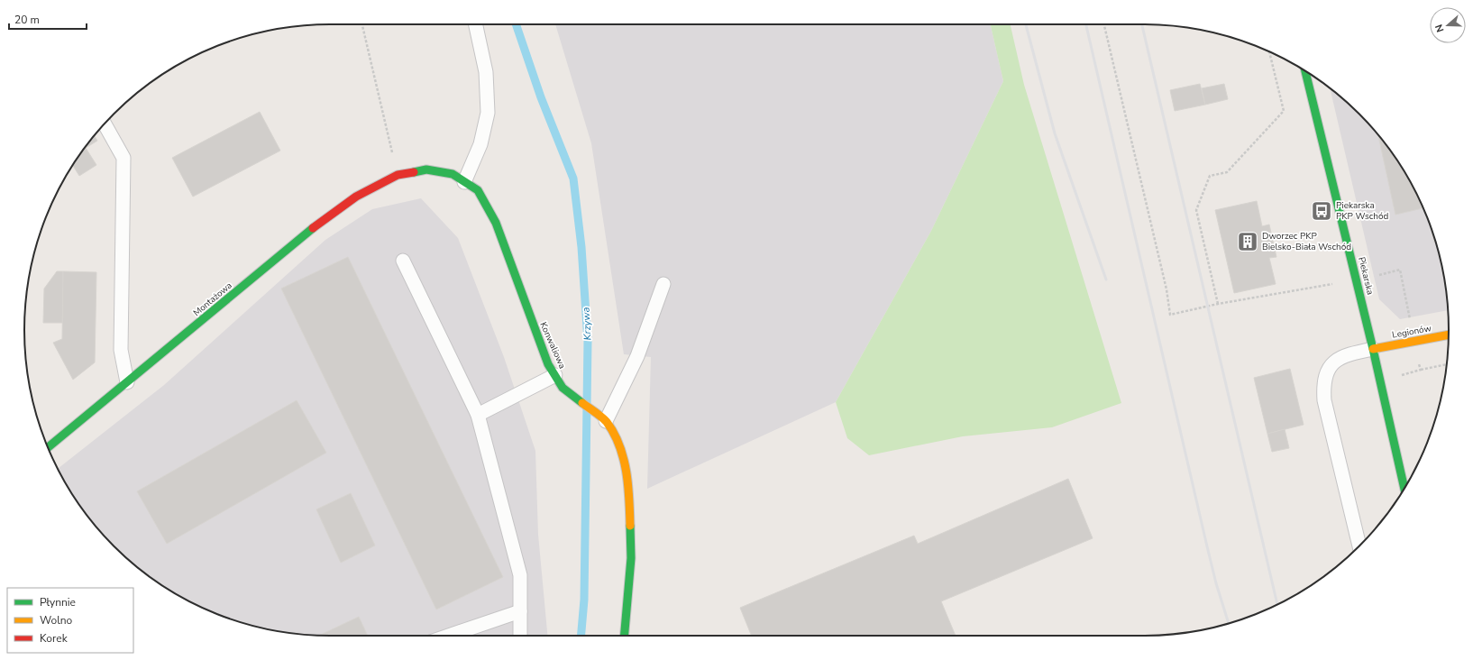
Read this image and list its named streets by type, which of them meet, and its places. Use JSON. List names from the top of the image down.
{
  "streets": {
    "street": [
      "Piekarska",
      "Montażowa",
      "Legionów",
      "Konwaliowa"
    ]
  },
  "crossings": [
    ["Piekarska", "Legionów"],
    ["Montażowa", "Konwaliowa"]
  ],
  "water": ["Krzywa"],
  "places": {
    "bus stop": ["Piekarska PKP Wschód"],
    "building": ["Dworzec PKP Bielsko-Biała Wschód"]
  },
  "legend": ["Płynnie", "Wolno", "Korek"],
  "scale_bar": "20 m",
  "north": "left"
}
